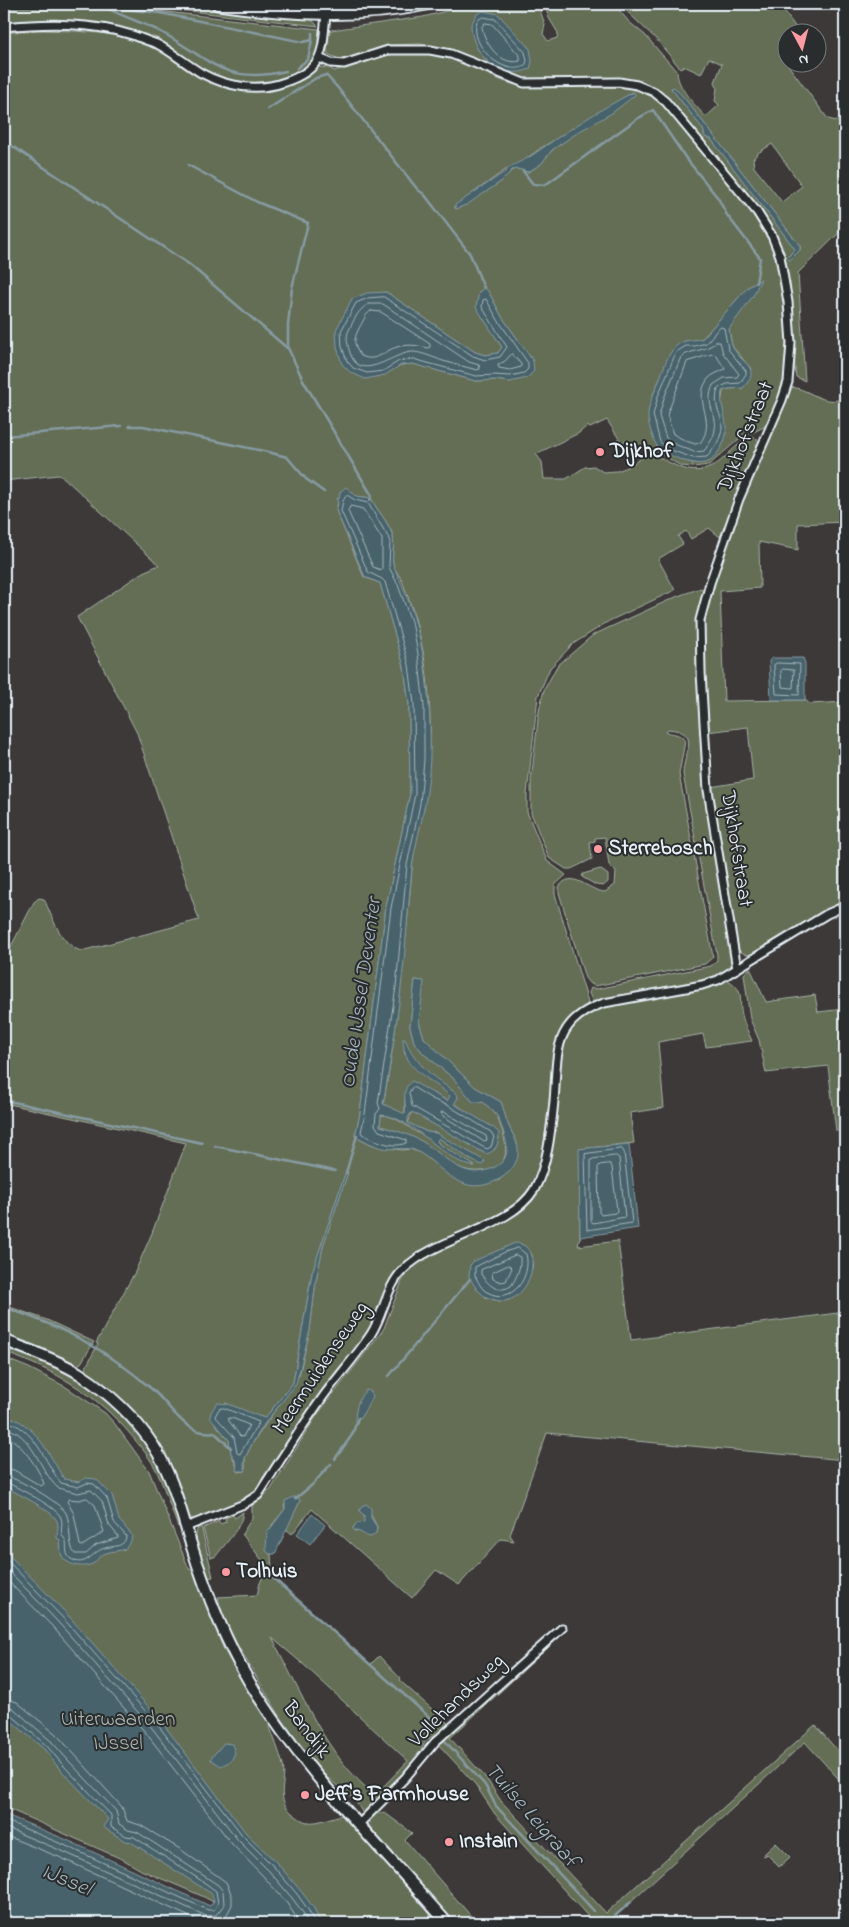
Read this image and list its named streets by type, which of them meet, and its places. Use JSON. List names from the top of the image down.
{
  "streets": {
    "street": [
      "Dijkhofstraat",
      "Meermuidenseweg",
      "Vollehandsweg",
      "Bandijk"
    ]
  },
  "crossings": [
    ["Dijkhofstraat", "Meermuidenseweg"],
    ["Meermuidenseweg", "Bandijk"],
    ["Vollehandsweg", "Bandijk"]
  ],
  "water": ["Oude IJssel Deventer", "Tuilse Leigraaf", "IJssel"],
  "parks": ["Uiterwaarden IJssel"],
  "places": [
    "Dijkhof",
    "Sterrebosch",
    "Tolhuis",
    "Jeff's Farmhouse",
    "Instain"
  ],
  "north": "bottom"
}
